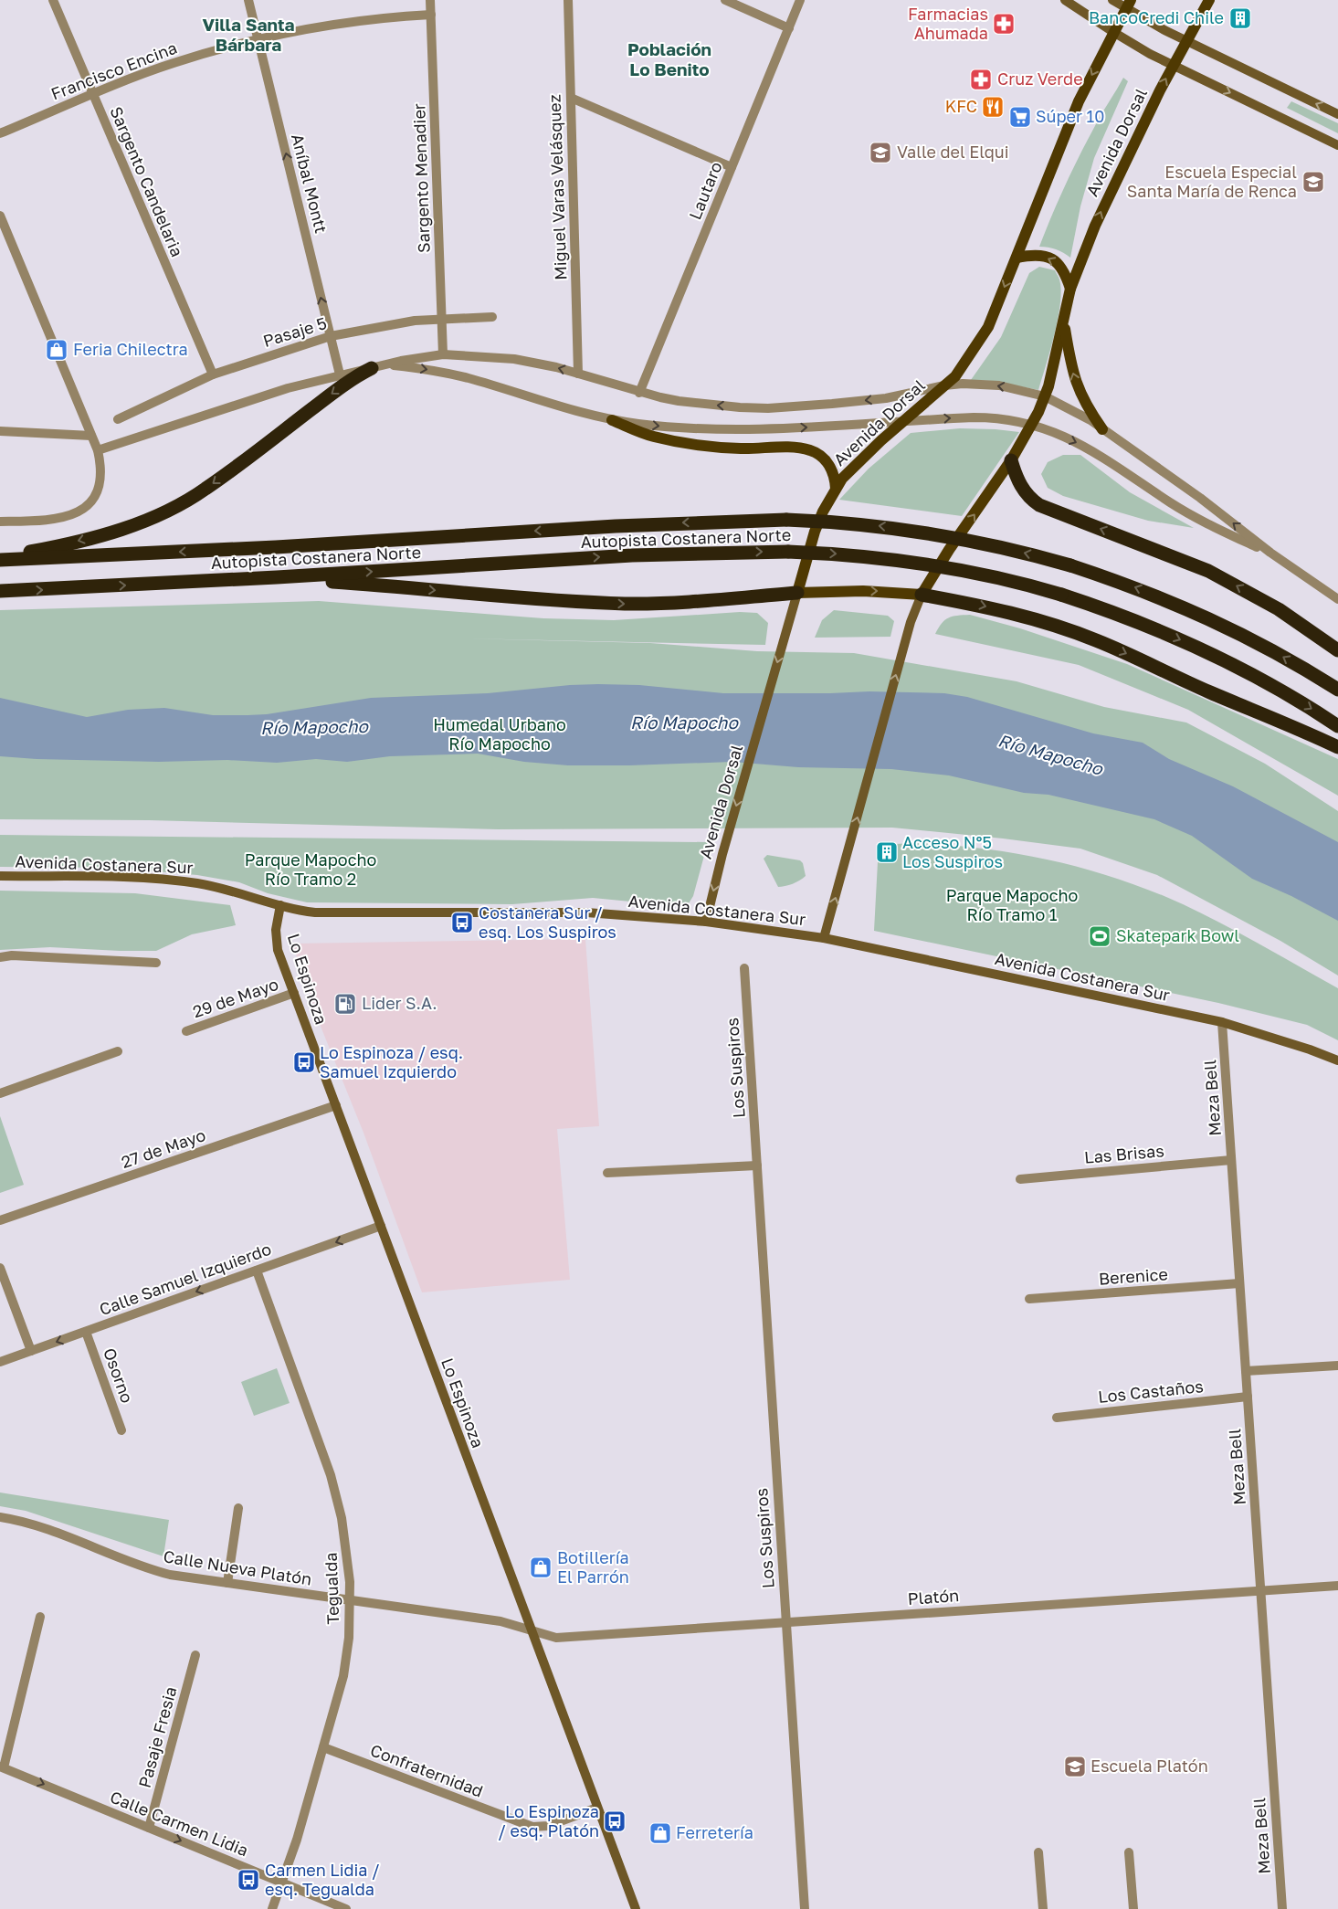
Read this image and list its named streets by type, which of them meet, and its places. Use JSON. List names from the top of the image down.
{
  "streets": {
    "highway": ["Autopista Costanera Norte"],
    "main road": ["Avenida Dorsal", "Avenida Costanera Sur", "Lo Espinoza"],
    "street": [
      "Francisco Encina",
      "Sargento Menadier",
      "Sargento Candelaria",
      "Aníbal Montt",
      "Miguel Varas Velásquez",
      "Lautaro",
      "Pasaje 5",
      "29 de Mayo",
      "Los Suspiros",
      "Meza Bell",
      "27 de Mayo",
      "Las Brisas",
      "Berenice",
      "Calle Samuel Izquierdo",
      "Osorno",
      "Los Castaños",
      "Calle Nueva Platón",
      "Tegualda",
      "Platón",
      "Pasaje Fresia",
      "Confraternidad",
      "Calle Carmen Lidia"
    ]
  },
  "crossings": [
    ["Francisco Encina", "Sargento Menadier"],
    ["Francisco Encina", "Sargento Candelaria"],
    ["Francisco Encina", "Aníbal Montt"],
    ["Avenida Dorsal", "Avenida Costanera Sur"],
    ["Sargento Menadier", "Pasaje 5"],
    ["Sargento Candelaria", "Pasaje 5"],
    ["Aníbal Montt", "Pasaje 5"],
    ["Avenida Costanera Sur", "Lo Espinoza"],
    ["Avenida Costanera Sur", "Meza Bell"],
    ["Lo Espinoza", "29 de Mayo"],
    ["Lo Espinoza", "27 de Mayo"],
    ["Lo Espinoza", "Calle Samuel Izquierdo"],
    ["Lo Espinoza", "Calle Nueva Platón"],
    ["Lo Espinoza", "Platón"],
    ["Lo Espinoza", "Confraternidad"],
    ["Los Suspiros", "Platón"],
    ["Meza Bell", "Las Brisas"],
    ["Meza Bell", "Berenice"],
    ["Meza Bell", "Los Castaños"],
    ["Meza Bell", "Platón"],
    ["Calle Samuel Izquierdo", "Osorno"],
    ["Calle Samuel Izquierdo", "Tegualda"],
    ["Calle Nueva Platón", "Tegualda"],
    ["Calle Nueva Platón", "Platón"],
    ["Tegualda", "Confraternidad"],
    ["Tegualda", "Calle Carmen Lidia"],
    ["Pasaje Fresia", "Calle Carmen Lidia"]
  ],
  "one_way": ["Aníbal Montt", "Calle Samuel Izquierdo", "Calle Carmen Lidia"],
  "districts": ["Villa Santa Bárbara", "Población Lo Benito"],
  "water": ["Río Mapocho"],
  "parks": ["Humedal Urbano Río Mapocho", "Parque Mapocho Río Tramo 2", "Parque Mapocho Río Tramo 1"],
  "places": {
    "building": ["BancoCredi Chile", "Acceso N°5 Los Suspiros"],
    "pharmacy": ["Farmacias Ahumada", "Cruz Verde"],
    "restaurant": ["KFC"],
    "supermarket": ["Súper 10"],
    "school or university": ["Valle del Elqui", "Escuela Especial Santa María de Renca", "Escuela Platón"],
    "shop": ["Feria Chilectra", "Botillería El Parrón", "Ferretería"],
    "bus stop": [
      "Costanera Sur / esq. Los Suspiros",
      "Lo Espinoza / esq. Samuel Izquierdo",
      "Lo Espinoza / esq. Platón",
      "Carmen Lidia / esq. Tegualda"
    ],
    "sports": ["Skatepark Bowl"],
    "fuel station": ["Lider S.A."]
  }
}
